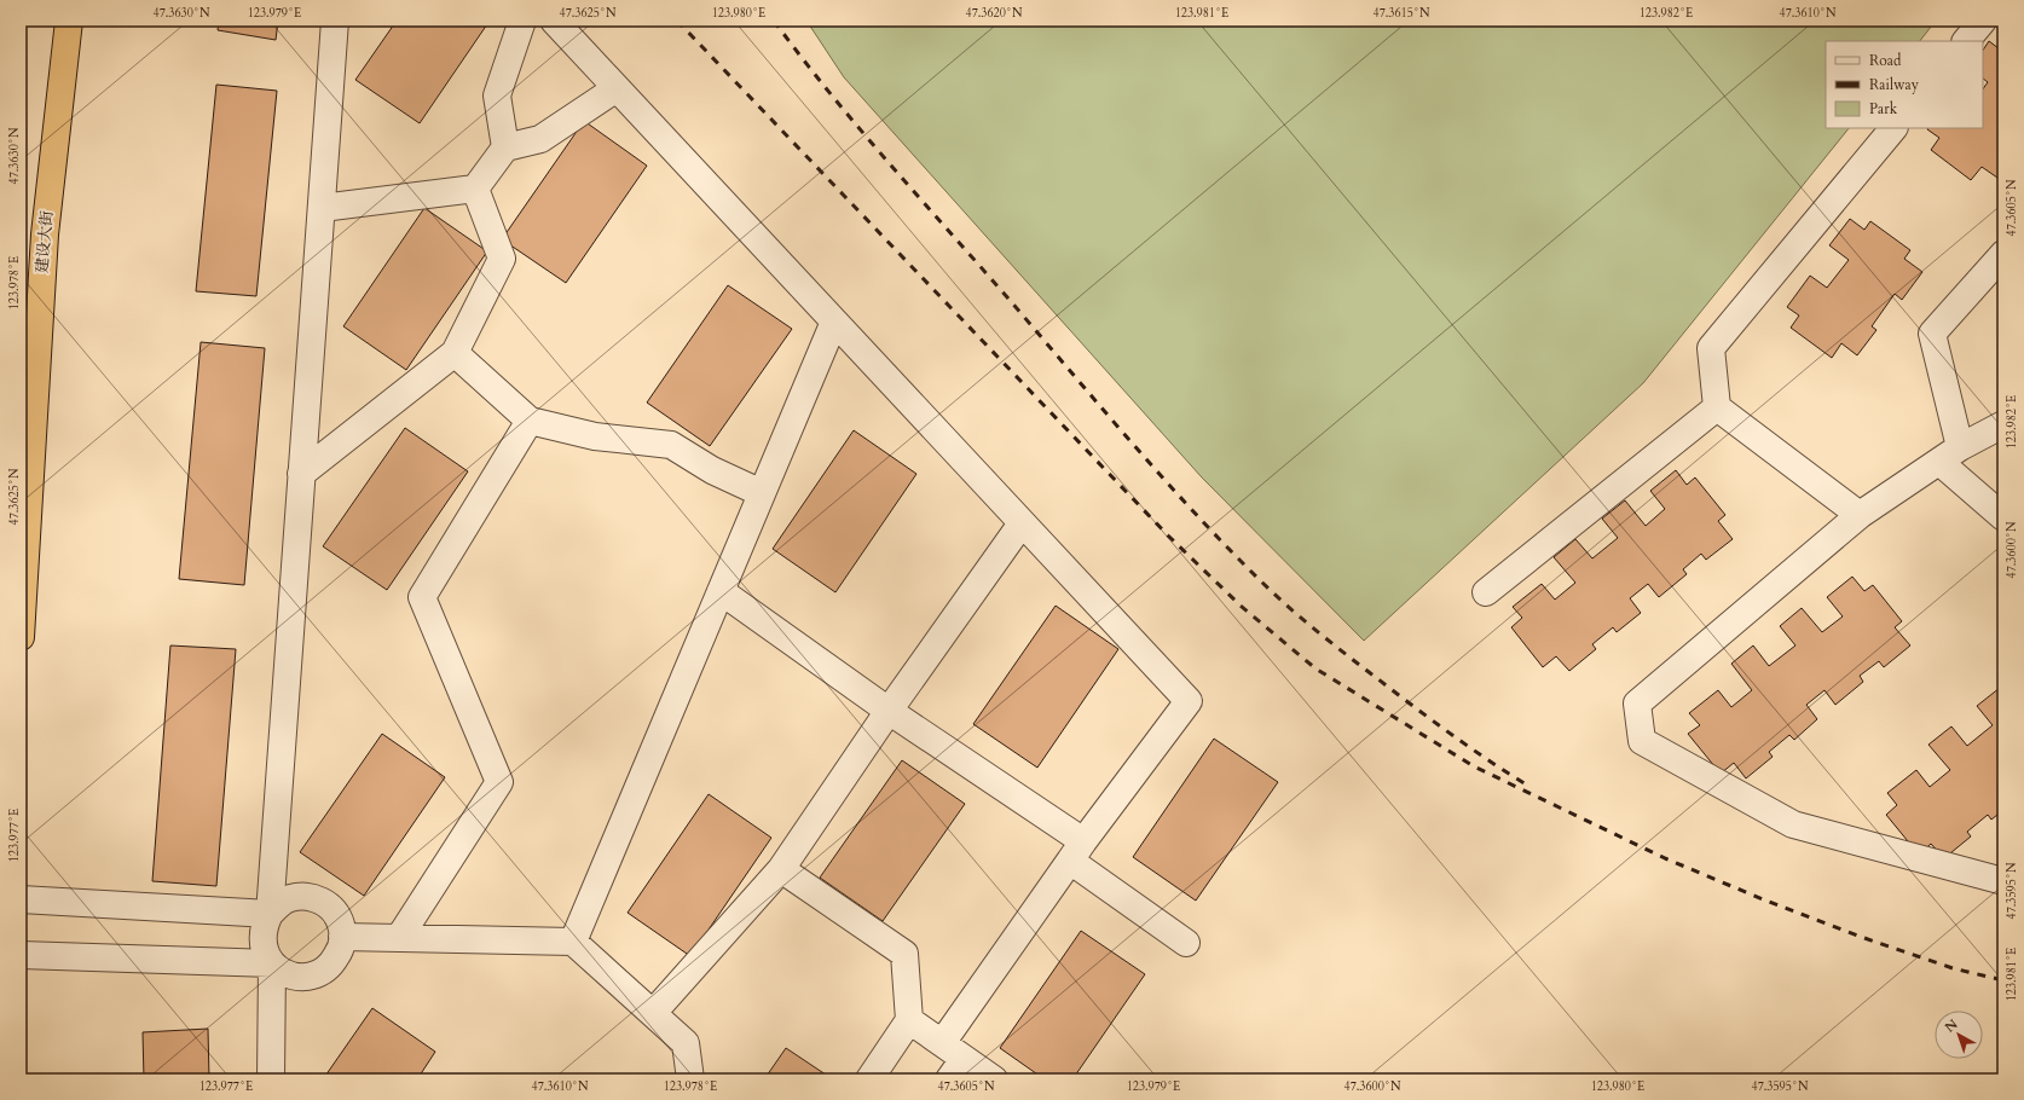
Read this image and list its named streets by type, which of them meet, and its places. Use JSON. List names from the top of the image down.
{
  "streets": {
    "highway": ["建设大街"]
  },
  "legend": ["Road", "Railway", "Park"],
  "north": "top left",
  "coordinates": [
    "47.3630°N",
    "123.979°E",
    "47.3625°N",
    "123.980°E",
    "47.3620°N",
    "123.981°E",
    "47.3615°N",
    "123.982°E",
    "47.3610°N",
    "47.3605°N",
    "123.978°E",
    "47.3600°N",
    "123.977°E",
    "47.3595°N"
  ]
}
